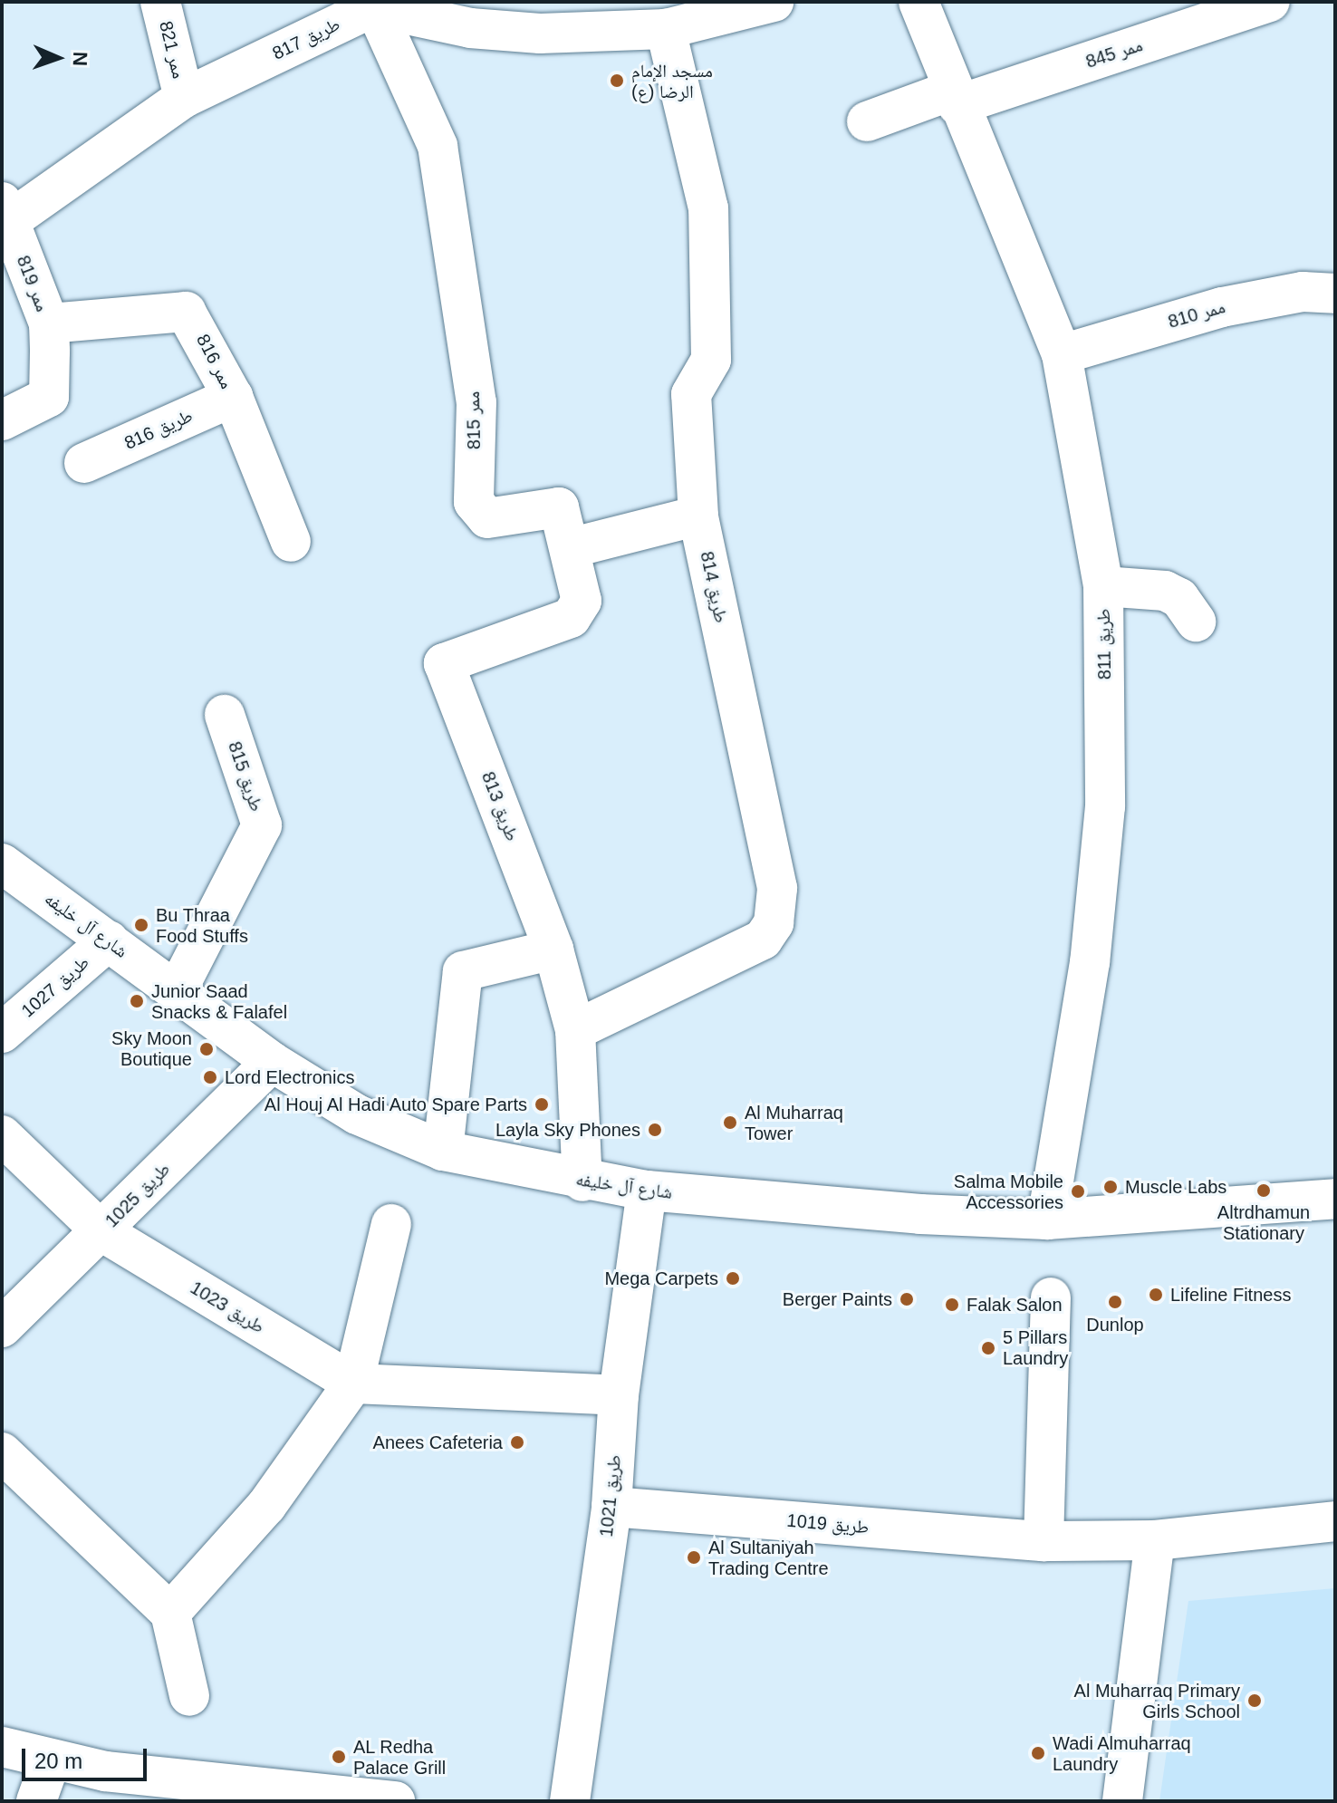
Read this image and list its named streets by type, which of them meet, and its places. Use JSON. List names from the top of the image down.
{
  "streets": {
    "street": [
      "طريق 817",
      "ممر 821",
      "ممر 845",
      "ممر 819",
      "ممر 810",
      "ممر 816",
      "ممر 815",
      "طريق 816",
      "طريق 814",
      "طريق 811",
      "طريق 815",
      "طريق 813",
      "شارع آل خليفه",
      "طريق 1027",
      "طريق 1025",
      "طريق 1023",
      "طريق 1021",
      "طريق 1019"
    ]
  },
  "crossings": [
    ["طريق 817", "ممر 821"],
    ["طريق 817", "ممر 819"],
    ["طريق 817", "ممر 815"],
    ["ممر 845", "طريق 811"],
    ["ممر 819", "ممر 816"],
    ["ممر 810", "طريق 811"],
    ["ممر 816", "طريق 816"],
    ["ممر 815", "طريق 813"],
    ["طريق 814", "طريق 813"],
    ["طريق 811", "شارع آل خليفه"],
    ["طريق 815", "شارع آل خليفه"],
    ["طريق 813", "شارع آل خليفه"],
    ["شارع آل خليفه", "طريق 1027"],
    ["شارع آل خليفه", "طريق 1025"],
    ["شارع آل خليفه", "طريق 1021"],
    ["طريق 1025", "طريق 1023"],
    ["طريق 1023", "طريق 1021"],
    ["طريق 1021", "طريق 1019"]
  ],
  "places": [
    "مسجد الإمام الرضا (ع)",
    "Bu Thraa Food Stuffs",
    "Junior Saad Snacks & Falafel",
    "Sky Moon Boutique",
    "Lord Electronics",
    "Al Houj Al Hadi Auto Spare Parts",
    "Al Muharraq Tower",
    "Layla Sky Phones",
    "Muscle Labs",
    "Altrdhamun Stationary",
    "Salma Mobile Accessories",
    "Mega Carpets",
    "Lifeline Fitness",
    "Berger Paints",
    "Dunlop",
    "Falak Salon",
    "5 Pillars Laundry",
    "Anees Cafeteria",
    "Al Sultaniyah Trading Centre",
    "Al Muharraq Primary Girls School",
    "Wadi Almuharraq Laundry",
    "AL Redha Palace Grill"
  ],
  "scale_bar": "20 m",
  "north": "right"
}
